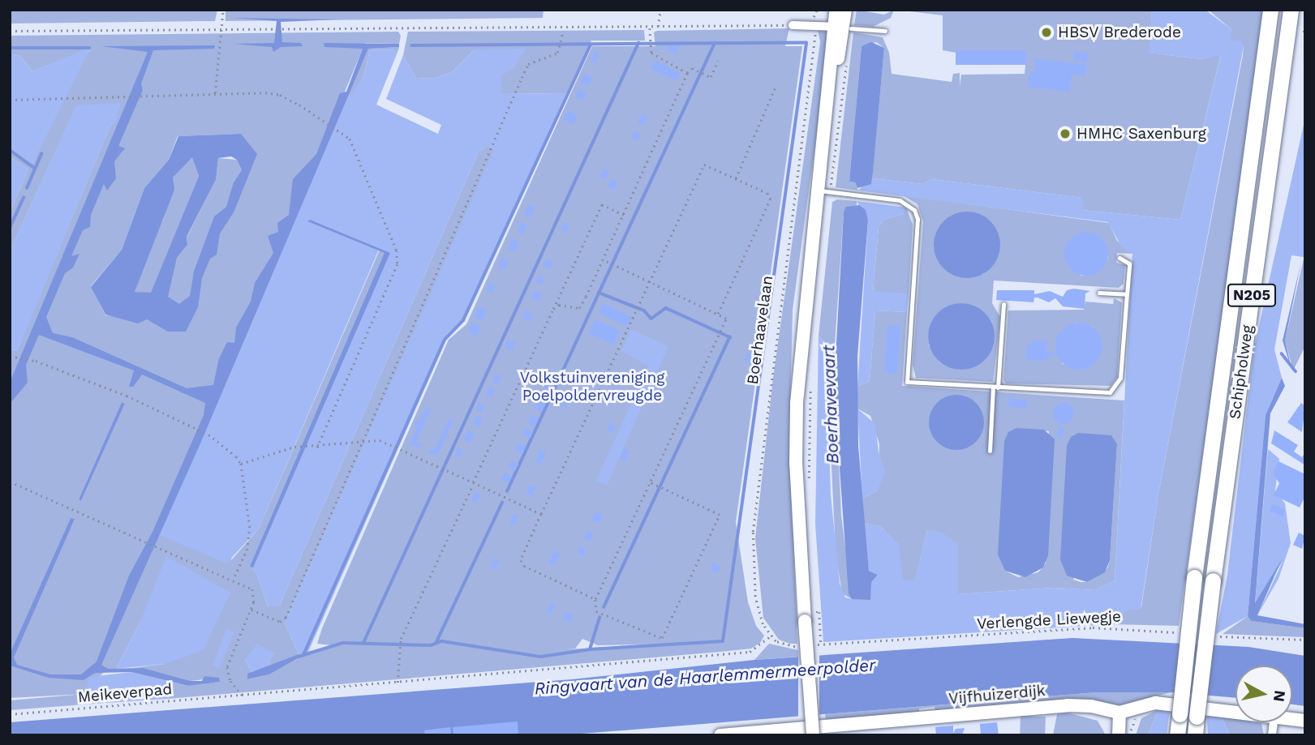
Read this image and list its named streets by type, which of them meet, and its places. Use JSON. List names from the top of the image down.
{
  "streets": {
    "highway": ["N205", "Schipholweg"],
    "main road": ["Vijfhuizerdijk"],
    "path": ["Boerhaavelaan", "Verlengde Liewegje", "Meikeverpad"]
  },
  "crossings": [
    ["Boerhaavelaan", "Verlengde Liewegje"],
    ["Boerhaavelaan", "Meikeverpad"],
    ["Verlengde Liewegje", "Meikeverpad"]
  ],
  "water": ["Boerhavevaart", "Ringvaart van de Haarlemmermeerpolder"],
  "parks": ["Volkstuinvereniging Poelpoldervreugde"],
  "places": ["HBSV Brederode", "HMHC Saxenburg"],
  "north": "right"
}
